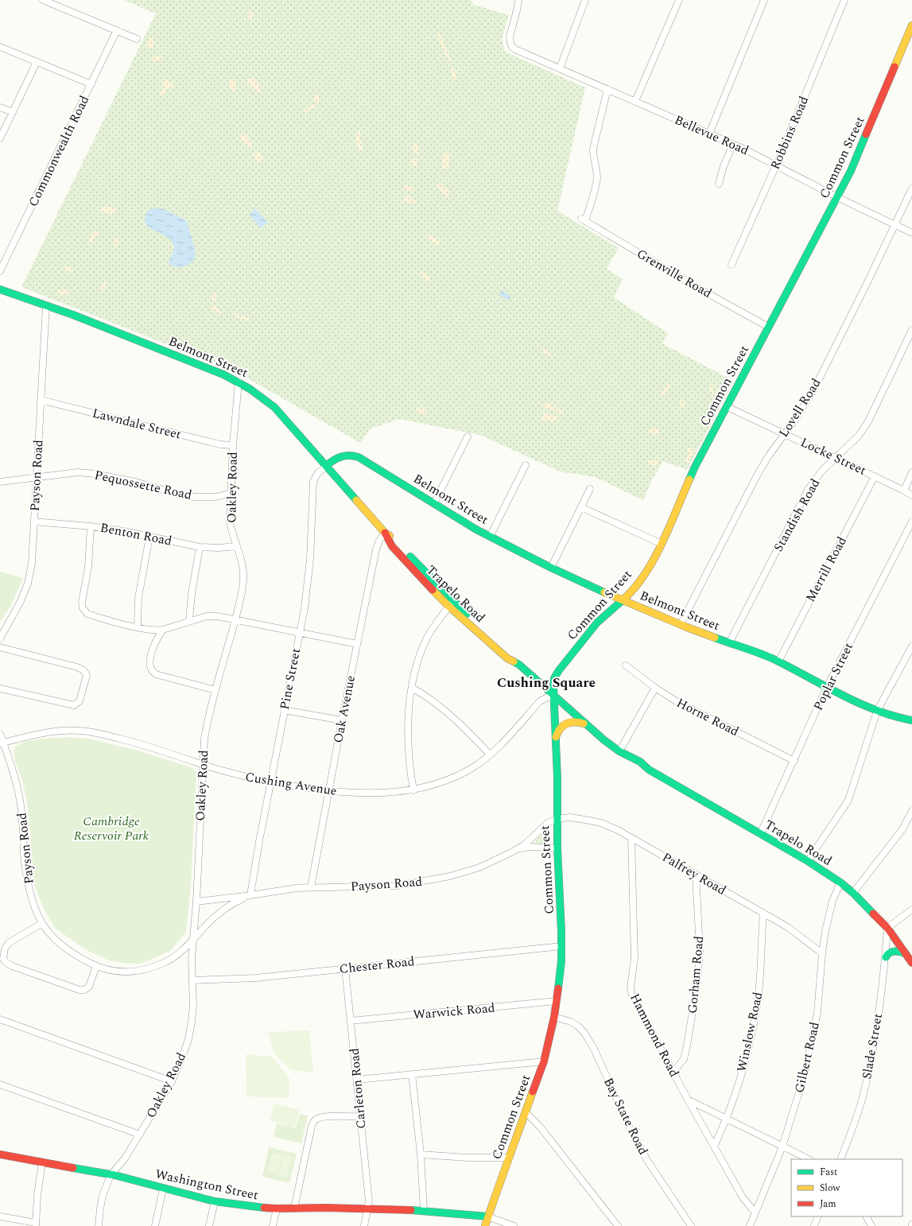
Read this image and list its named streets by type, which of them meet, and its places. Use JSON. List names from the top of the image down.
{
  "streets": {
    "main road": [
      "Common Street",
      "Belmont Street",
      "Trapelo Road",
      "Washington Street"
    ],
    "street": [
      "Robbins Road",
      "Bellevue Road",
      "Commonwealth Road",
      "Grenville Road",
      "Lovell Road",
      "Lawndale Street",
      "Locke Street",
      "Payson Road",
      "Pequossette Road",
      "Oakley Road",
      "Standish Road",
      "Benton Road",
      "Merrill Road",
      "Poplar Street",
      "Pine Street",
      "Oak Avenue",
      "Horne Road",
      "Cushing Avenue",
      "Palfrey Road",
      "Chester Road",
      "Gorham Road",
      "Warwick Road",
      "Winslow Road",
      "Hammond Road",
      "Slade Street",
      "Gilbert Road",
      "Carleton Road",
      "Bay State Road"
    ]
  },
  "crossings": [
    ["Robbins Road", "Bellevue Road"],
    ["Bellevue Road", "Common Street"],
    ["Bellevue Road", "Grenville Road"],
    ["Bellevue Road", "Lovell Road"],
    ["Common Street", "Grenville Road"],
    ["Common Street", "Belmont Street"],
    ["Common Street", "Locke Street"],
    ["Common Street", "Payson Road"],
    ["Common Street", "Trapelo Road"],
    ["Common Street", "Cushing Avenue"],
    ["Common Street", "Palfrey Road"],
    ["Common Street", "Chester Road"],
    ["Common Street", "Warwick Road"],
    ["Common Street", "Bay State Road"],
    ["Common Street", "Washington Street"],
    ["Belmont Street", "Lovell Road"],
    ["Belmont Street", "Payson Road"],
    ["Belmont Street", "Oakley Road"],
    ["Belmont Street", "Standish Road"],
    ["Belmont Street", "Merrill Road"],
    ["Belmont Street", "Trapelo Road"],
    ["Belmont Street", "Poplar Street"],
    ["Belmont Street", "Pine Street"],
    ["Lovell Road", "Locke Street"],
    ["Lawndale Street", "Payson Road"],
    ["Lawndale Street", "Oakley Road"],
    ["Locke Street", "Standish Road"],
    ["Locke Street", "Merrill Road"],
    ["Payson Road", "Pequossette Road"],
    ["Payson Road", "Oakley Road"],
    ["Payson Road", "Benton Road"],
    ["Payson Road", "Pine Street"],
    ["Payson Road", "Oak Avenue"],
    ["Payson Road", "Cushing Avenue"],
    ["Payson Road", "Palfrey Road"],
    ["Pequossette Road", "Oakley Road"],
    ["Oakley Road", "Benton Road"],
    ["Oakley Road", "Cushing Avenue"],
    ["Oakley Road", "Chester Road"],
    ["Oakley Road", "Washington Street"],
    ["Trapelo Road", "Poplar Street"],
    ["Trapelo Road", "Pine Street"],
    ["Trapelo Road", "Oak Avenue"],
    ["Trapelo Road", "Cushing Avenue"],
    ["Trapelo Road", "Slade Street"],
    ["Trapelo Road", "Gilbert Road"],
    ["Poplar Street", "Horne Road"],
    ["Pine Street", "Cushing Avenue"],
    ["Oak Avenue", "Cushing Avenue"],
    ["Palfrey Road", "Gorham Road"],
    ["Palfrey Road", "Winslow Road"],
    ["Palfrey Road", "Hammond Road"],
    ["Palfrey Road", "Gilbert Road"],
    ["Chester Road", "Carleton Road"],
    ["Gorham Road", "Hammond Road"],
    ["Warwick Road", "Carleton Road"],
    ["Winslow Road", "Hammond Road"],
    ["Hammond Road", "Gilbert Road"],
    ["Carleton Road", "Washington Street"]
  ],
  "districts": ["Cushing Square"],
  "parks": ["Cambridge Reservoir Park"],
  "legend": ["Fast", "Slow", "Jam"]
}
